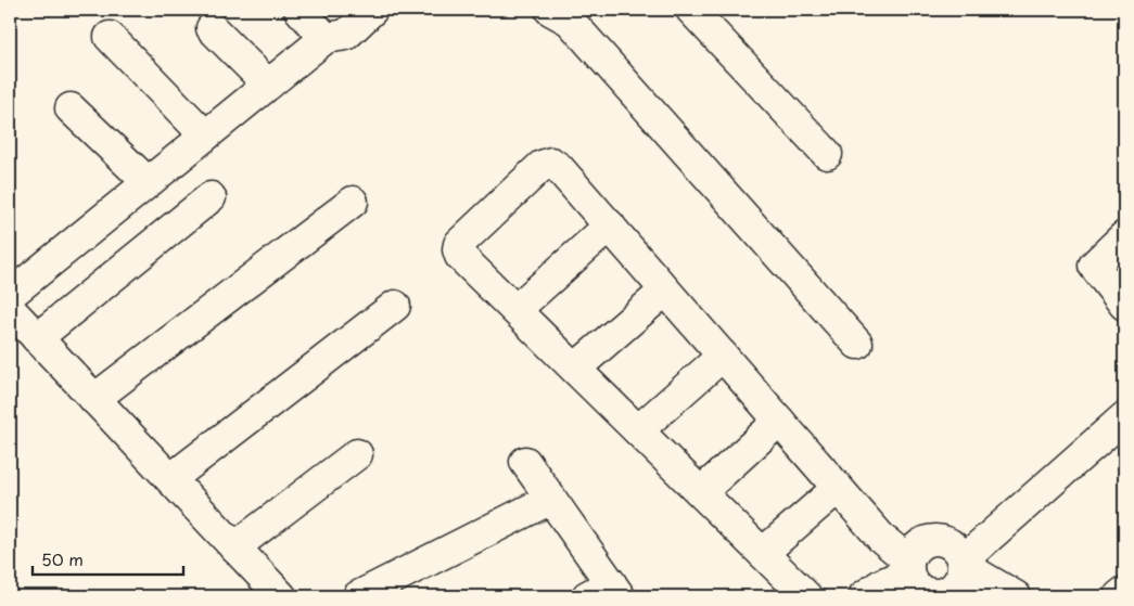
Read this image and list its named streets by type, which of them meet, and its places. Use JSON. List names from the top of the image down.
{
  "scale_bar": "50 m"
}
